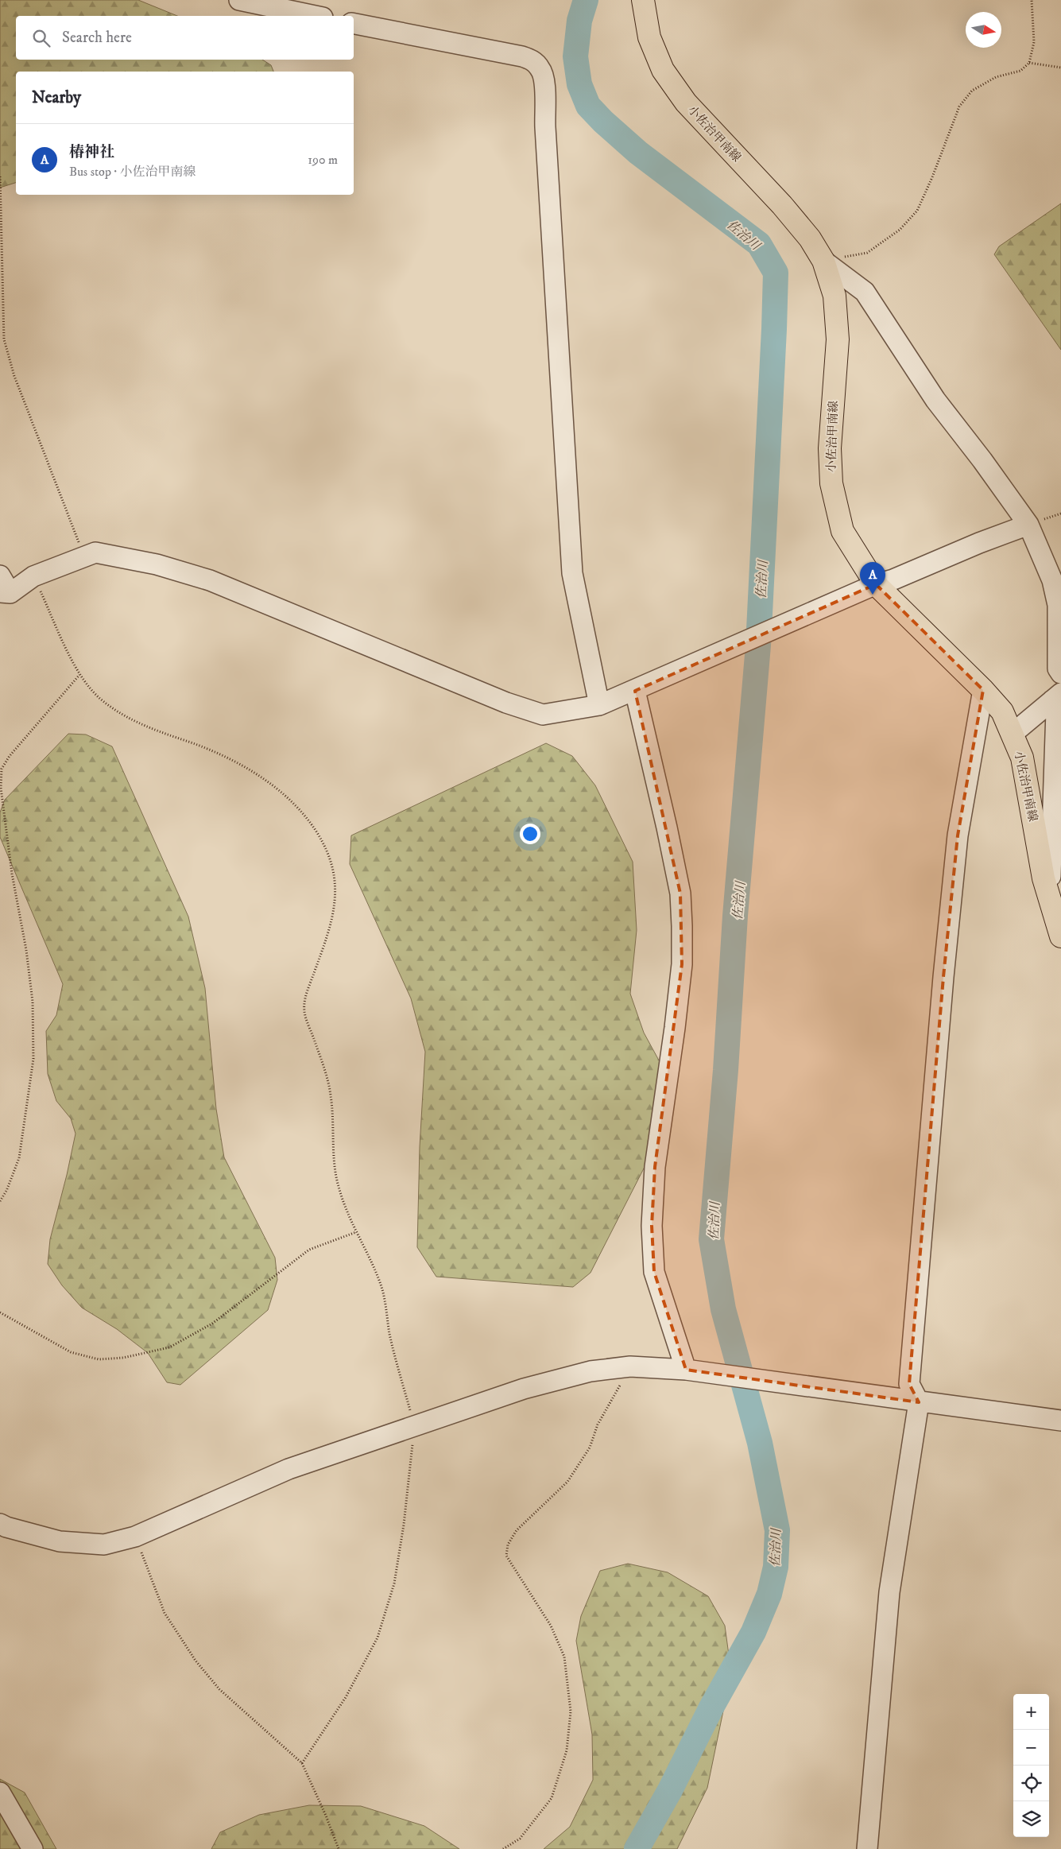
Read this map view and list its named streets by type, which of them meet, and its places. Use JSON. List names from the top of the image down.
{
  "streets": {
    "main road": ["小佐治甲南線"]
  },
  "water": ["佐治川"],
  "north": "right",
  "page": {
    "search": "Search here",
    "heading": "Nearby",
    "list": [
      {
        "mark": "A",
        "name": "椿神社",
        "note": "Bus stop · 小佐治甲南線",
        "value": "190 m"
      }
    ],
    "pins": "A",
    "map_buttons": ["+", "−"]
  }
}
